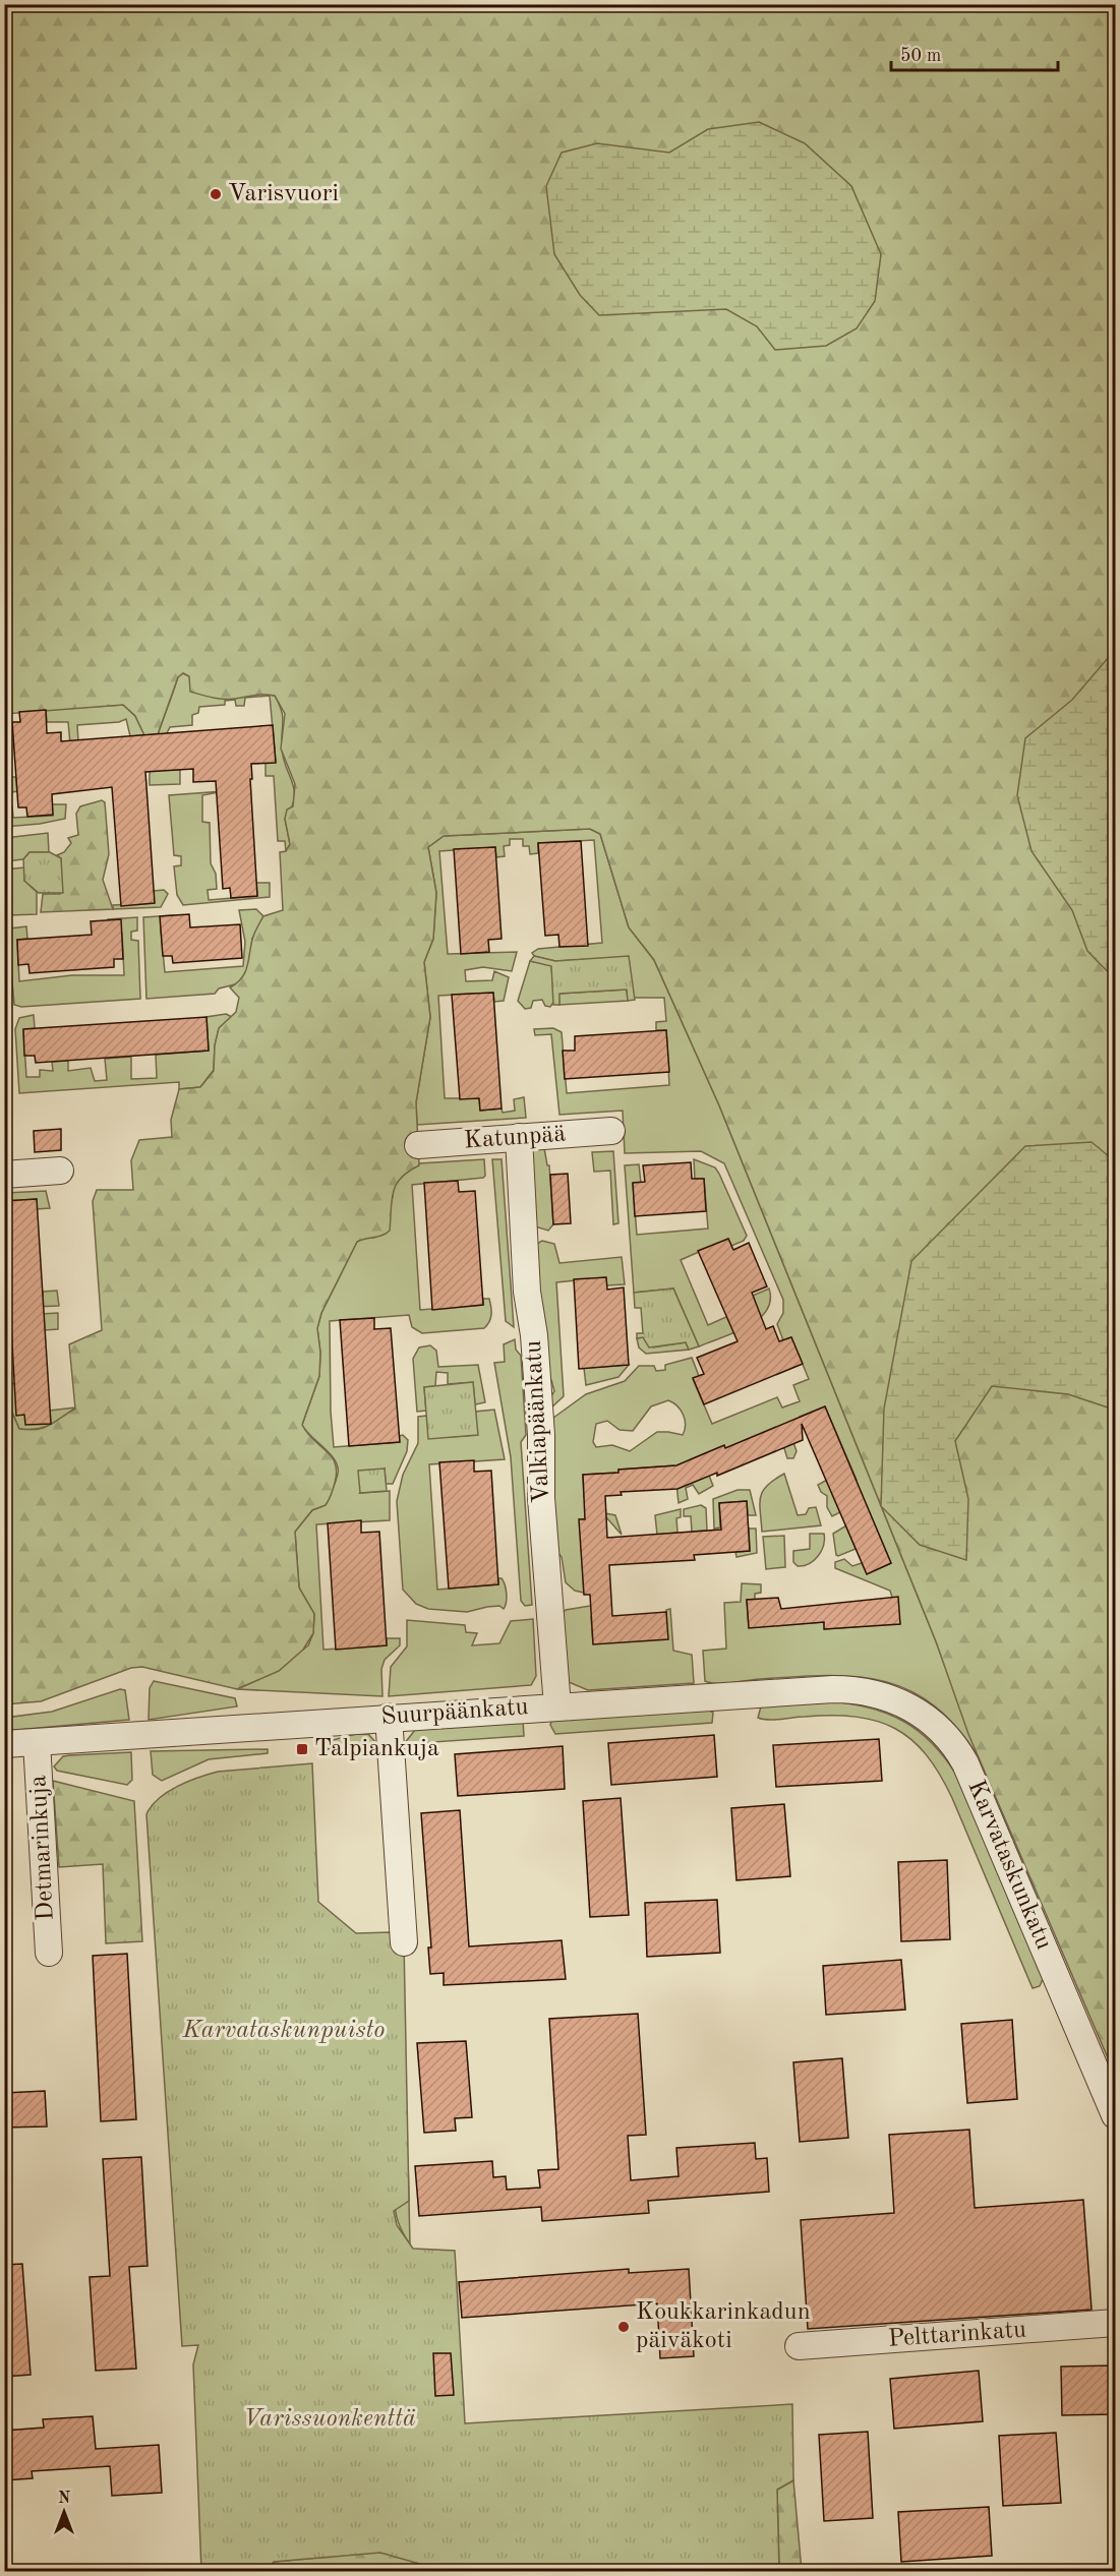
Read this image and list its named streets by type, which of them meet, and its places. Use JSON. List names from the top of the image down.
{
  "streets": {
    "street": [
      "Katunpää",
      "Valkiapäänkatu",
      "Suurpäänkatu",
      "Detmarinkuja",
      "Karvataskunkatu",
      "Pelttarinkatu"
    ]
  },
  "crossings": [
    ["Katunpää", "Valkiapäänkatu"],
    ["Valkiapäänkatu", "Suurpäänkatu"],
    ["Suurpäänkatu", "Detmarinkuja"],
    ["Suurpäänkatu", "Karvataskunkatu"]
  ],
  "parks": ["Karvataskunpuisto", "Varissuonkenttä"],
  "places": {
    "other": ["Varisvuori", "Koukkarinkadun päiväkoti"],
    "transit": ["Talpiankuja"]
  },
  "scale_bar": "50 m",
  "north": "top"
}
